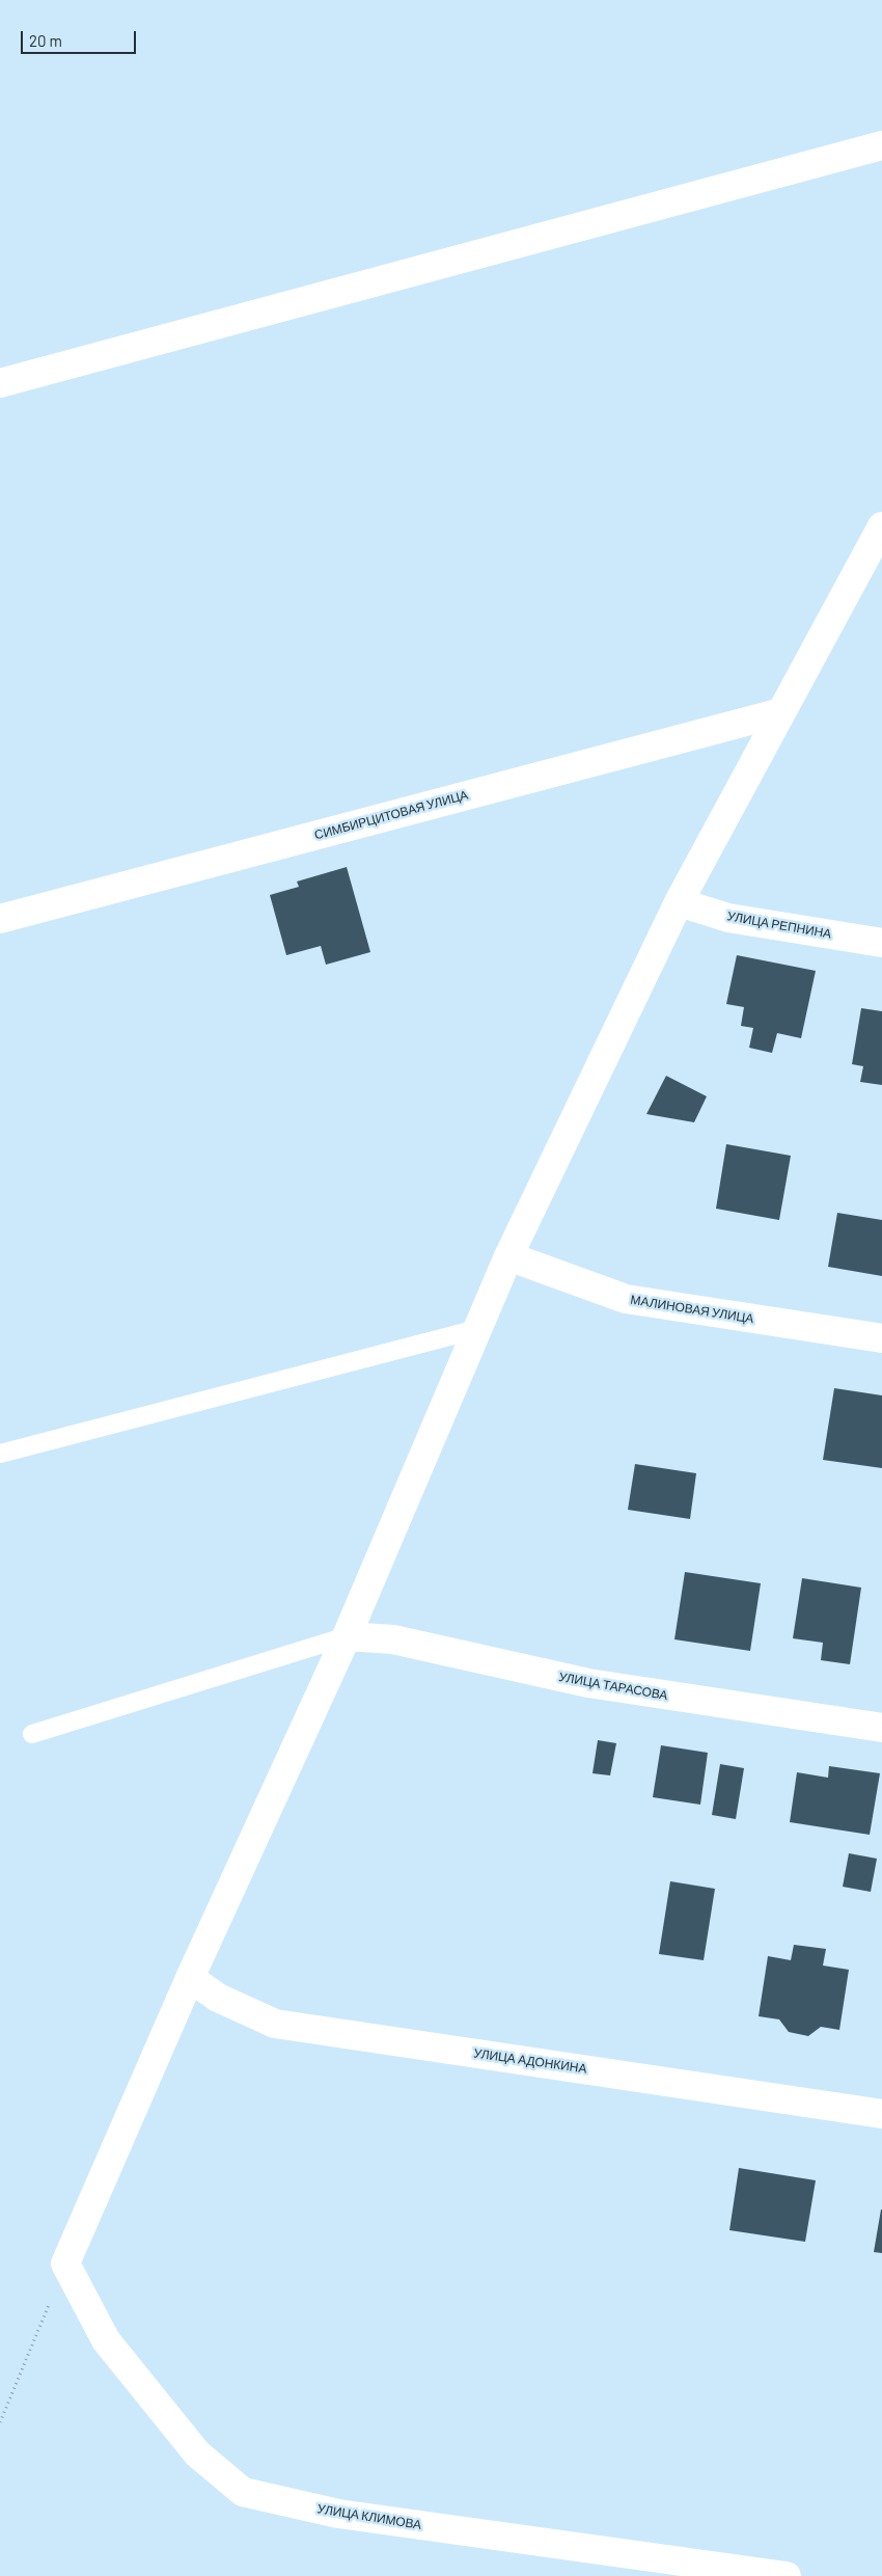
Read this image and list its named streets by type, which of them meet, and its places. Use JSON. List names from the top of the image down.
{
  "streets": {
    "street": [
      "СИМБИРЦИТОВАЯ УЛИЦА",
      "УЛИЦА РЕПНИНА",
      "МАЛИНОВАЯ УЛИЦА",
      "УЛИЦА ТАРАСОВА",
      "УЛИЦА АДОНКИНА",
      "УЛИЦА КЛИМОВА"
    ]
  },
  "scale_bar": "20 m"
}
